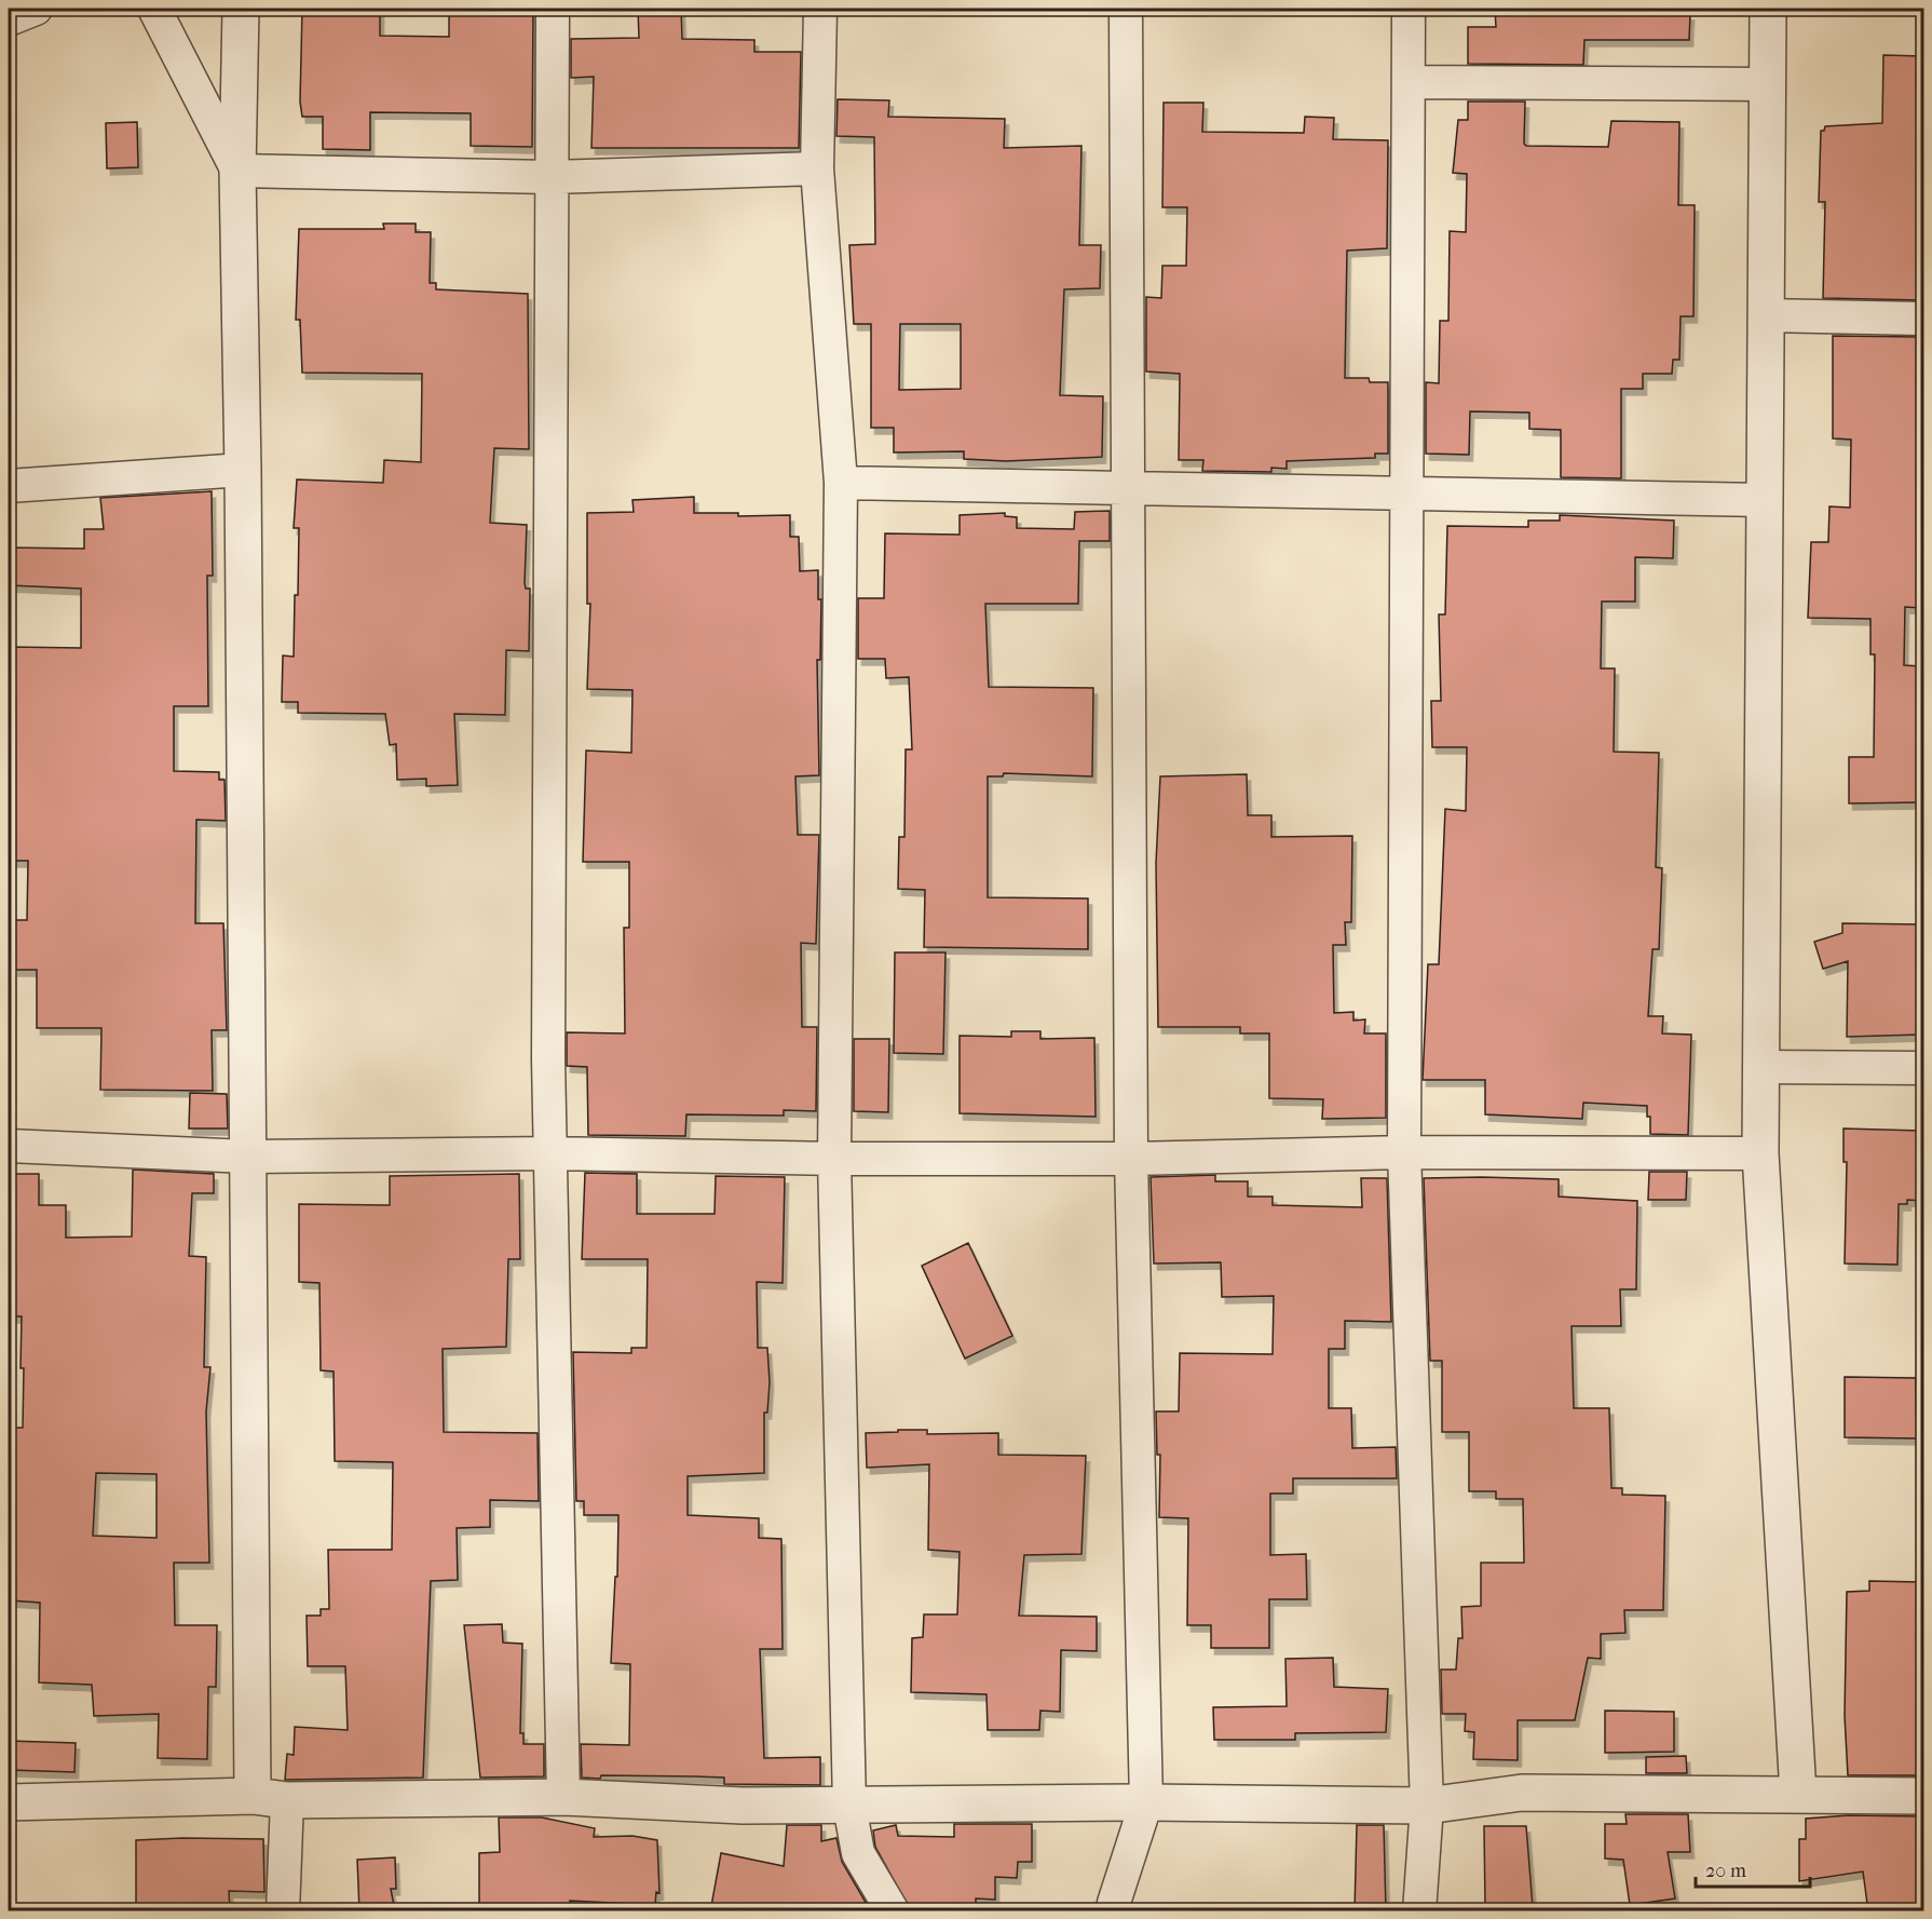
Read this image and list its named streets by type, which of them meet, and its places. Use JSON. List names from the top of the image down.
{
  "scale_bar": "20 m"
}
